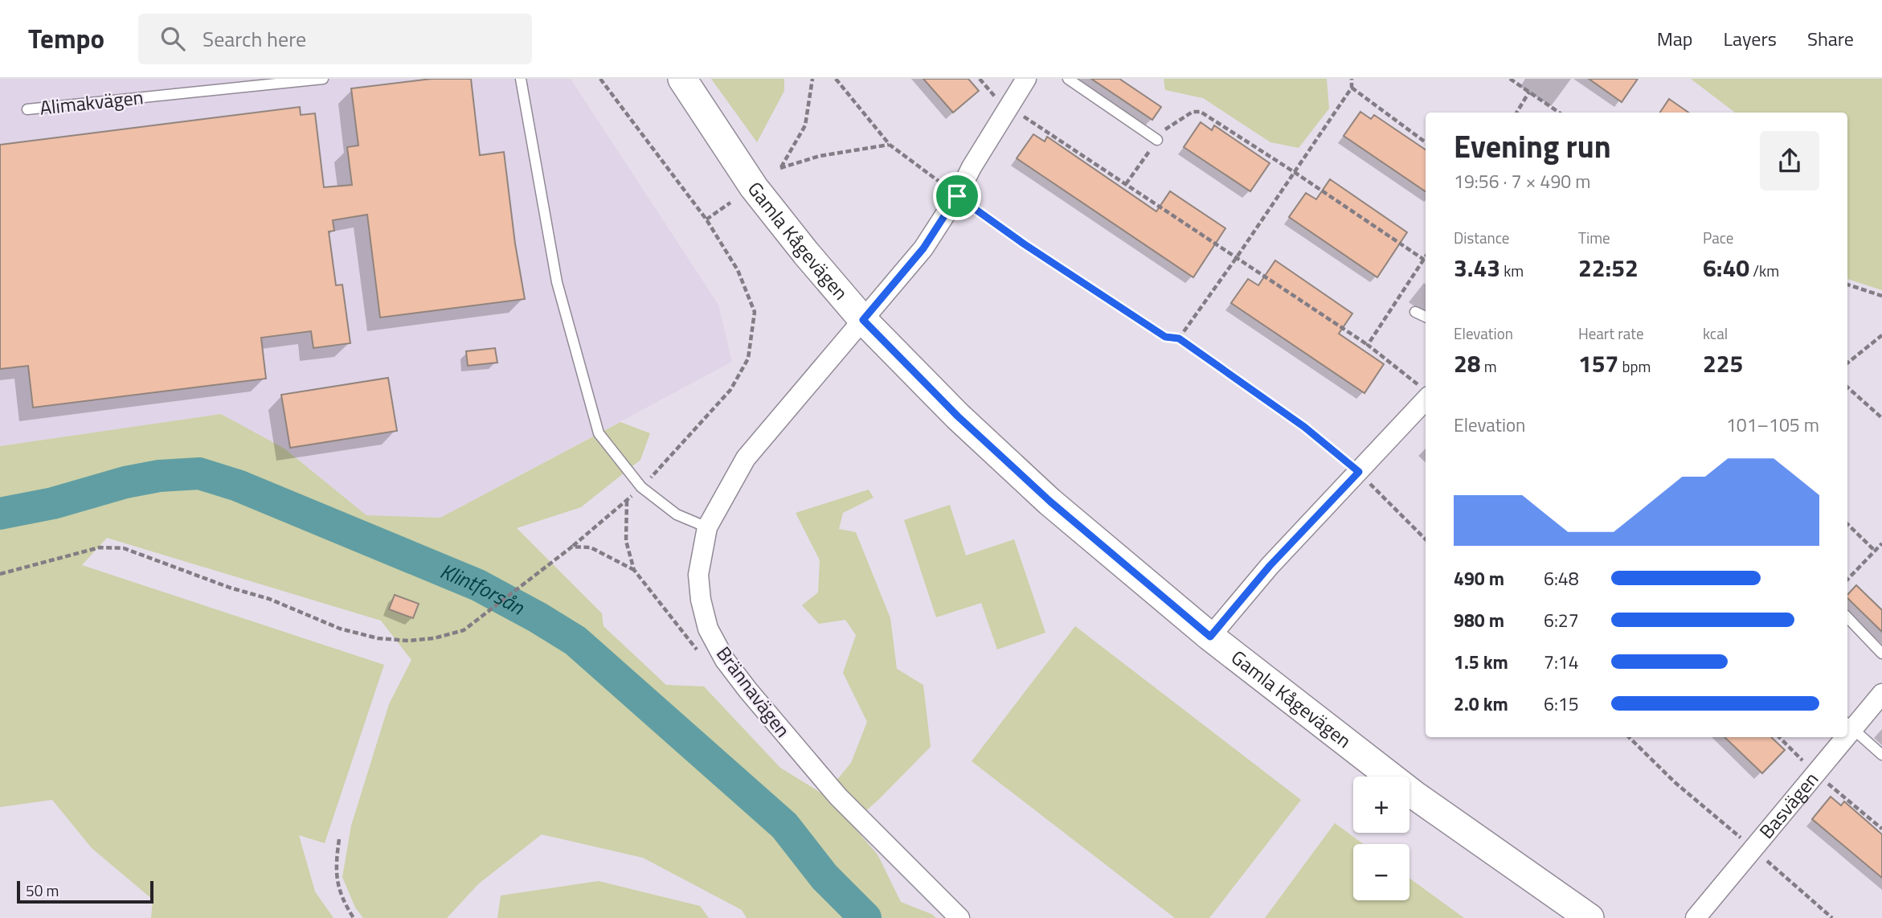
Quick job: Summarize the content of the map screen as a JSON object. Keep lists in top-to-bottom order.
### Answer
{
  "streets": {
    "street": ["Gamla Kågevägen", "Brännavägen", "Basvägen"],
    "lane": ["Alimakvägen"]
  },
  "crossings": [
    ["Gamla Kågevägen", "Brännavägen"]
  ],
  "water": ["Klintforsån"],
  "scale_bar": "50 m",
  "page": {
    "header": "Tempo",
    "search": "Search here",
    "nav": ["Map", "Layers", "Share"],
    "heading": ["Evening run", "19:56 · 7 × 490 m"],
    "stats": [
      ["Distance", "3.43 km"],
      ["Time", "22:52"],
      ["Pace", "6:40 /km"],
      ["Elevation", "28 m"],
      ["Heart rate", "157 bpm"],
      ["kcal", "225"]
    ],
    "chart": ["Elevation", "101–105 m"],
    "list": [
      {
        "name": "490 m",
        "note": "6:48"
      },
      {
        "name": "980 m",
        "note": "6:27"
      },
      {
        "name": "1.5 km",
        "note": "7:14"
      },
      {
        "name": "2.0 km",
        "note": "6:15"
      }
    ],
    "map_buttons": ["+", "−"],
    "scale": "50 m"
  }
}
